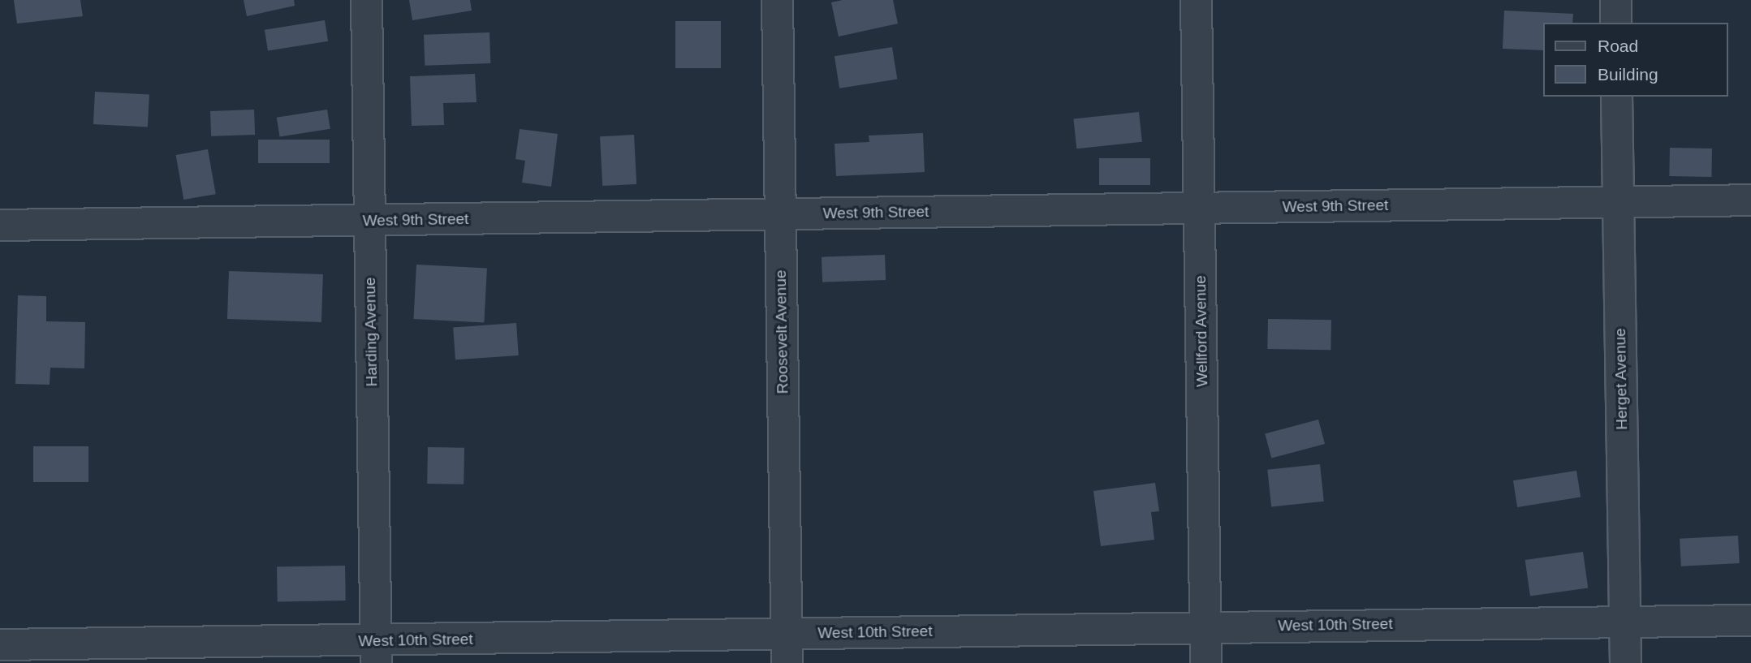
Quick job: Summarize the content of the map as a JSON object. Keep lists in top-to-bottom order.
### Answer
{
  "streets": {
    "street": [
      "West 9th Street",
      "Wellford Avenue",
      "Harding Avenue",
      "Roosevelt Avenue",
      "Herget Avenue",
      "West 10th Street"
    ]
  },
  "crossings": [
    ["West 9th Street", "Wellford Avenue"],
    ["West 9th Street", "Harding Avenue"],
    ["West 9th Street", "Roosevelt Avenue"],
    ["West 9th Street", "Herget Avenue"],
    ["Wellford Avenue", "West 10th Street"],
    ["Harding Avenue", "West 10th Street"],
    ["Roosevelt Avenue", "West 10th Street"],
    ["Herget Avenue", "West 10th Street"]
  ],
  "legend": ["Road", "Building"]
}
